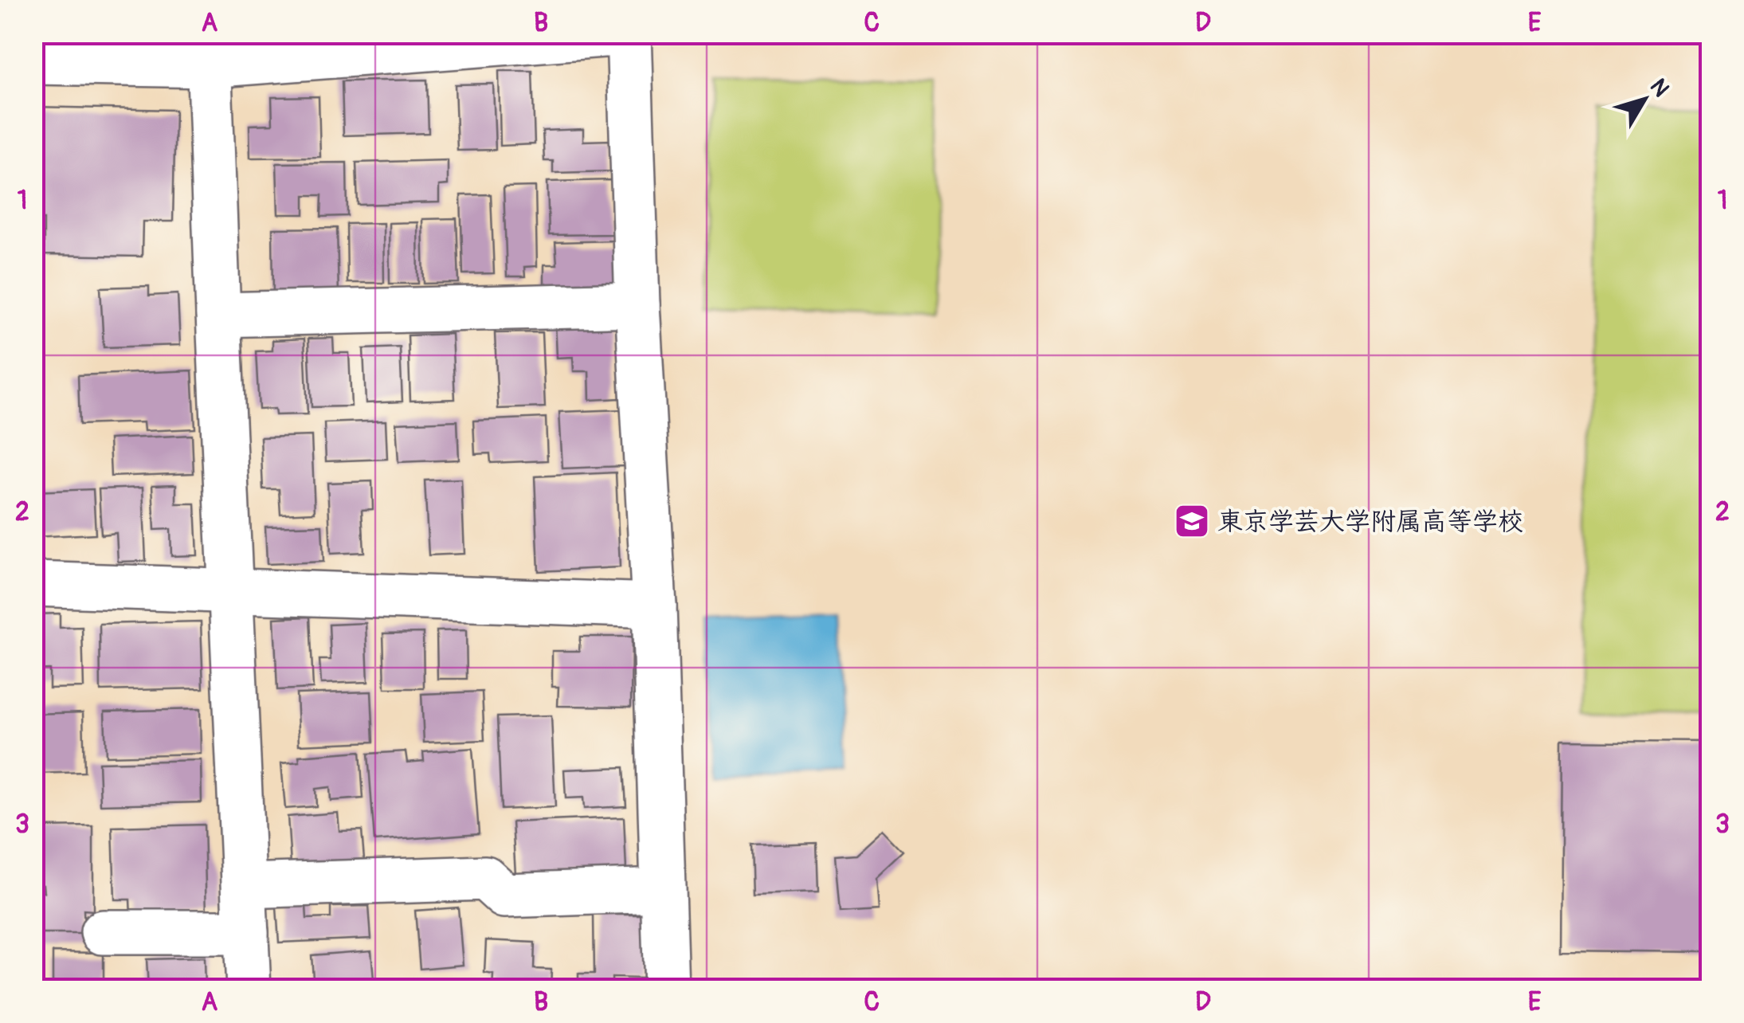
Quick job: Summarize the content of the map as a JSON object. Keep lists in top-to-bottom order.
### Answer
{
  "places": {
    "school or university": ["東京学芸大学附属高等学校"]
  },
  "north": "top right",
  "grid": {
    "columns": [
      "A",
      "B",
      "C",
      "D",
      "E"
    ],
    "rows": ["1", "2", "3"]
  }
}
